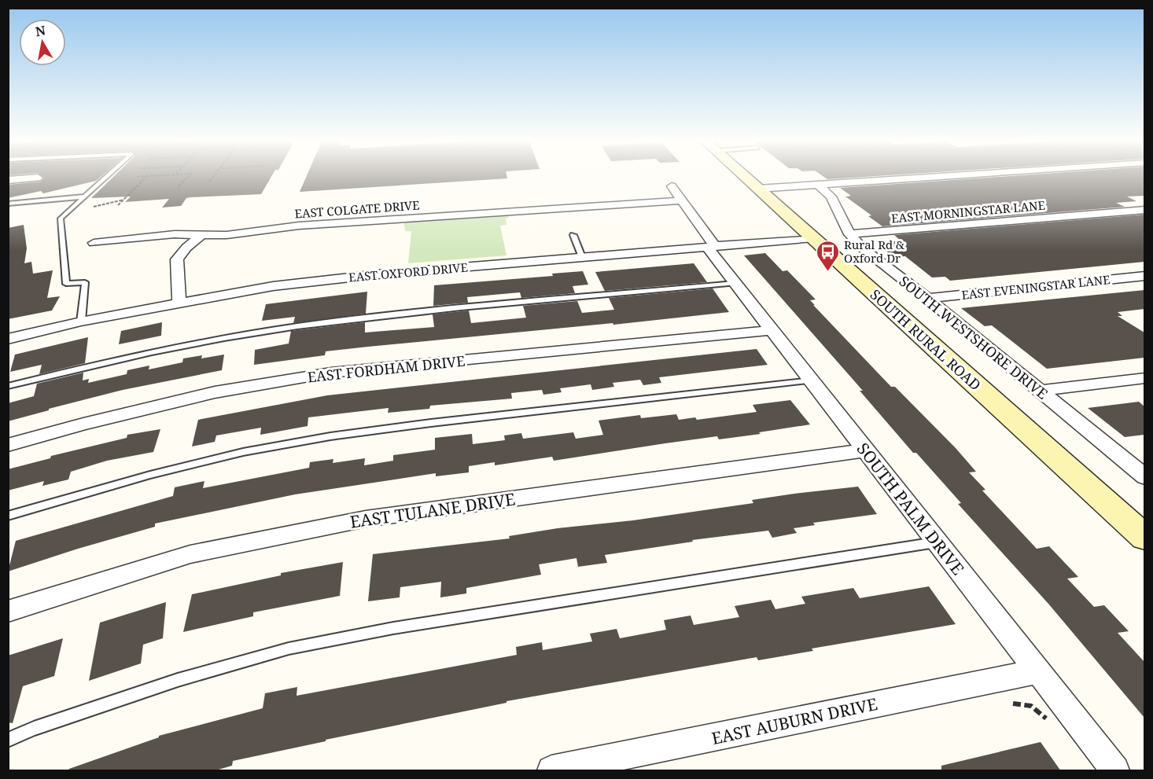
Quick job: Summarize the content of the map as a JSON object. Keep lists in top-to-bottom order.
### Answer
{
  "streets": {
    "main road": ["SOUTH RURAL ROAD"],
    "street": [
      "EAST COLGATE DRIVE",
      "EAST MORNINGSTAR LANE",
      "EAST OXFORD DRIVE",
      "EAST EVENINGSTAR LANE",
      "SOUTH WESTSHORE DRIVE",
      "EAST FORDHAM DRIVE",
      "SOUTH PALM DRIVE",
      "EAST TULANE DRIVE",
      "EAST AUBURN DRIVE"
    ]
  },
  "crossings": [
    ["EAST COLGATE DRIVE", "SOUTH PALM DRIVE"],
    ["EAST MORNINGSTAR LANE", "SOUTH WESTSHORE DRIVE"],
    ["EAST OXFORD DRIVE", "SOUTH RURAL ROAD"],
    ["EAST OXFORD DRIVE", "SOUTH PALM DRIVE"],
    ["EAST EVENINGSTAR LANE", "SOUTH WESTSHORE DRIVE"],
    ["EAST FORDHAM DRIVE", "SOUTH PALM DRIVE"],
    ["SOUTH PALM DRIVE", "EAST TULANE DRIVE"],
    ["SOUTH PALM DRIVE", "EAST AUBURN DRIVE"]
  ],
  "places": {
    "bus stop": ["Rural Rd & Oxford Dr"]
  },
  "north": "top"
}
